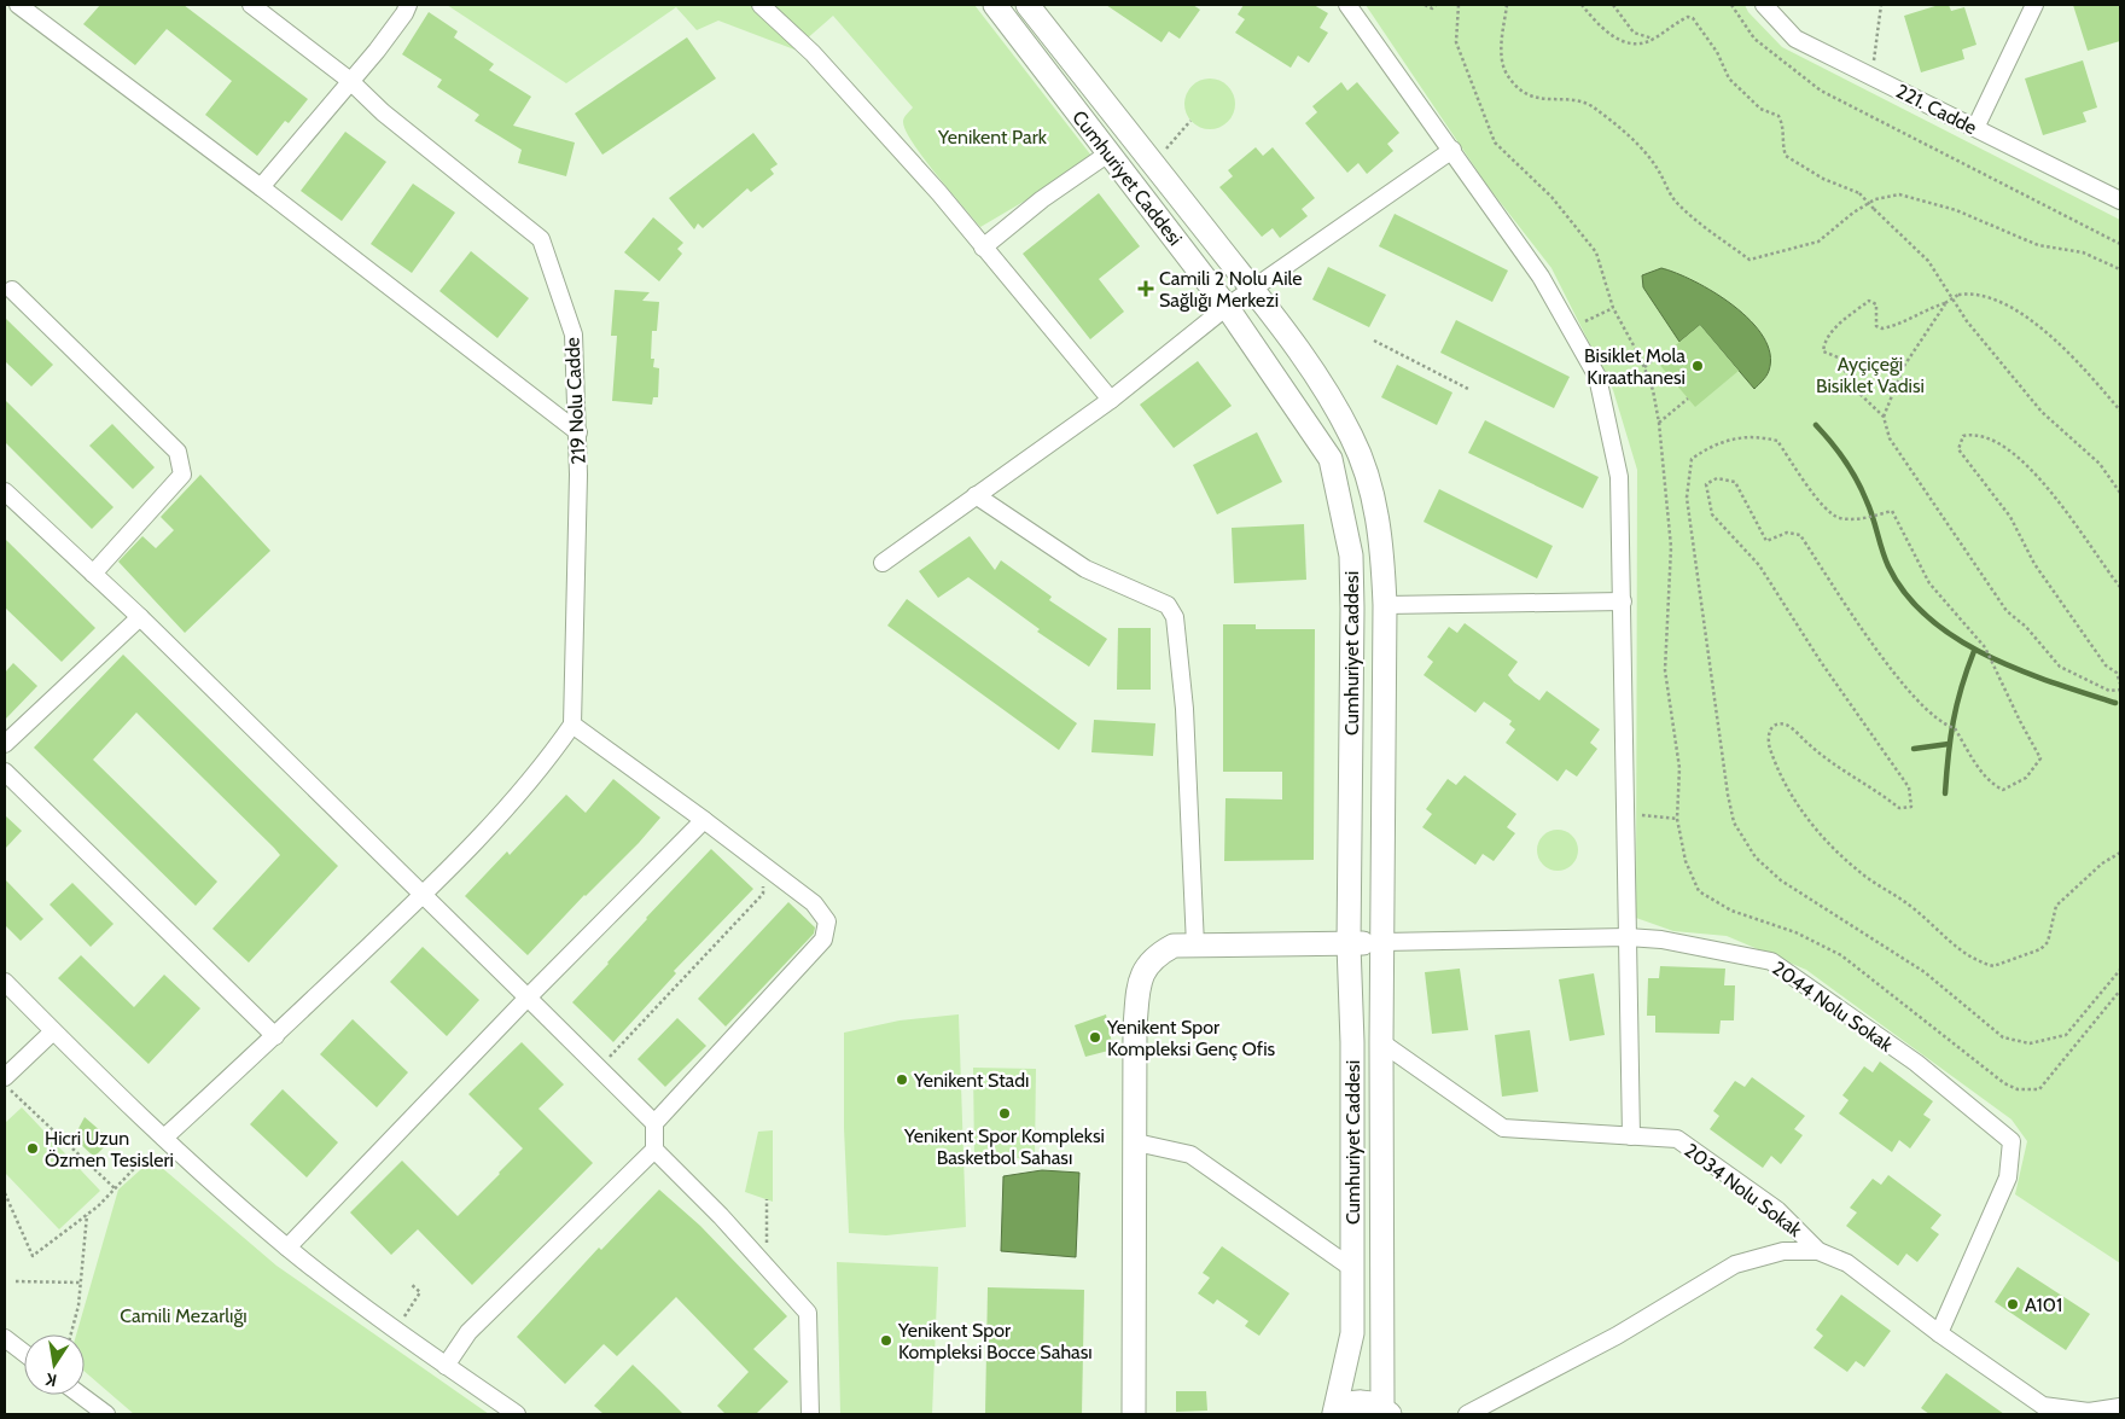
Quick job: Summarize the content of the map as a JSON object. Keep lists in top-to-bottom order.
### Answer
{
  "streets": {
    "street": [
      "221. Cadde",
      "Cumhuriyet Caddesi",
      "219 Nolu Cadde",
      "2044 Nolu Sokak",
      "2034 Nolu Sokak"
    ]
  },
  "crossings": [
    ["Cumhuriyet Caddesi", "2044 Nolu Sokak"],
    ["Cumhuriyet Caddesi", "2034 Nolu Sokak"],
    ["2044 Nolu Sokak", "2034 Nolu Sokak"]
  ],
  "parks": ["Yenikent Park", "Ayçiçeği Bisiklet Vadisi", "Camili Mezarlığı"],
  "places": {
    "health": ["Camili 2 Nolu Aile Sağlığı Merkezi"],
    "other": [
      "Bisiklet Mola Kıraathanesi",
      "Yenikent Spor Kompleksi Genç Ofis",
      "Yenikent Stadı",
      "Yenikent Spor Kompleksi Basketbol Sahası",
      "Hicri Uzun Özmen Tesisleri",
      "A101",
      "Yenikent Spor Kompleksi Bocce Sahası"
    ]
  },
  "north": "bottom"
}
